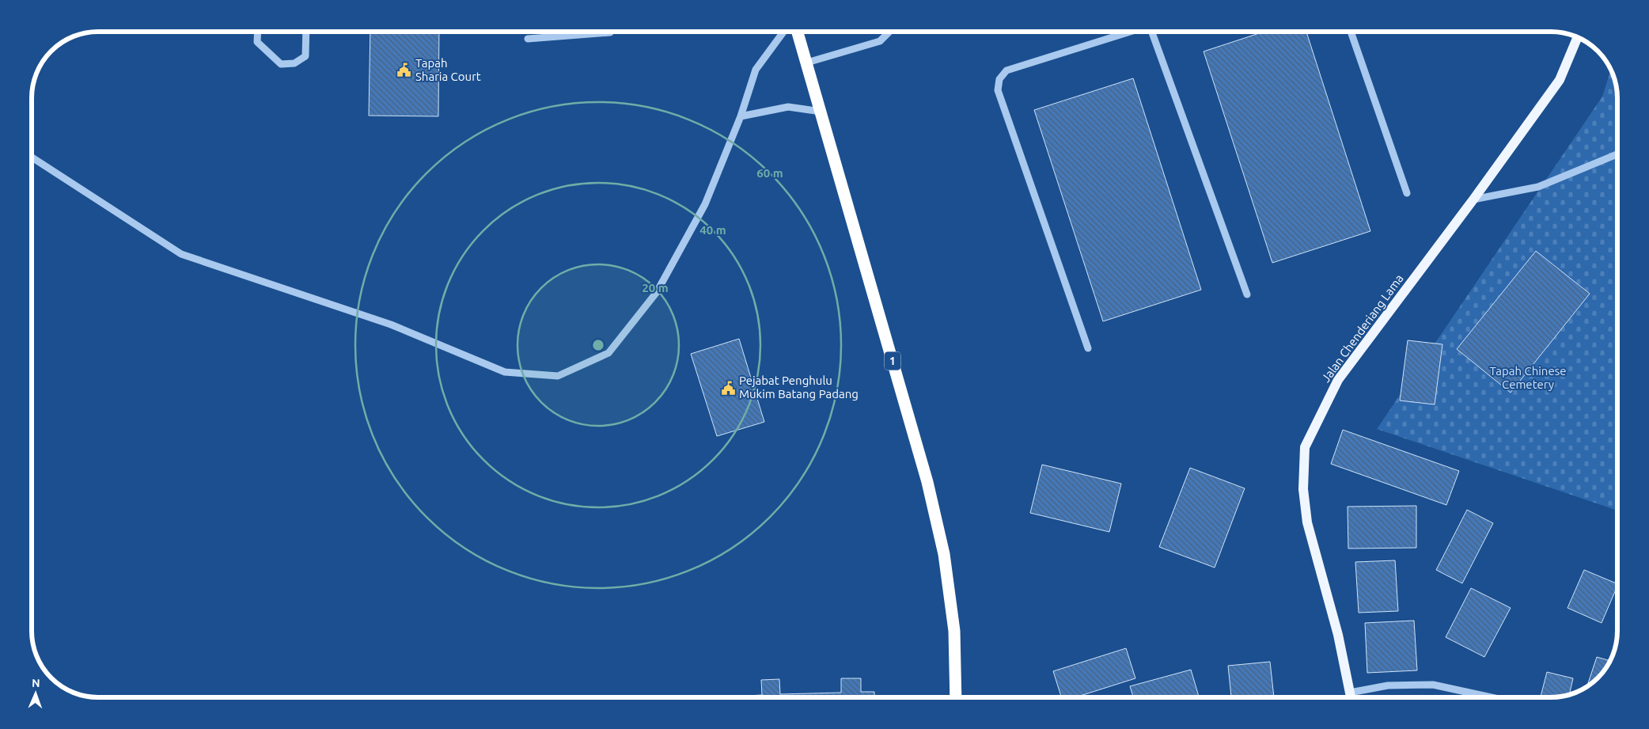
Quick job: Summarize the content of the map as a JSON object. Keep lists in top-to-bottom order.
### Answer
{
  "streets": {
    "highway": ["1"],
    "main road": ["Jalan Chenderiang Lama"]
  },
  "parks": ["Tapah Chinese Cemetery"],
  "places": {
    "public building": ["Tapah Sharia Court", "Pejabat Penghulu Mukim Batang Padang"]
  },
  "north": "top",
  "rings": ["60 m", "40 m", "20 m"]
}
